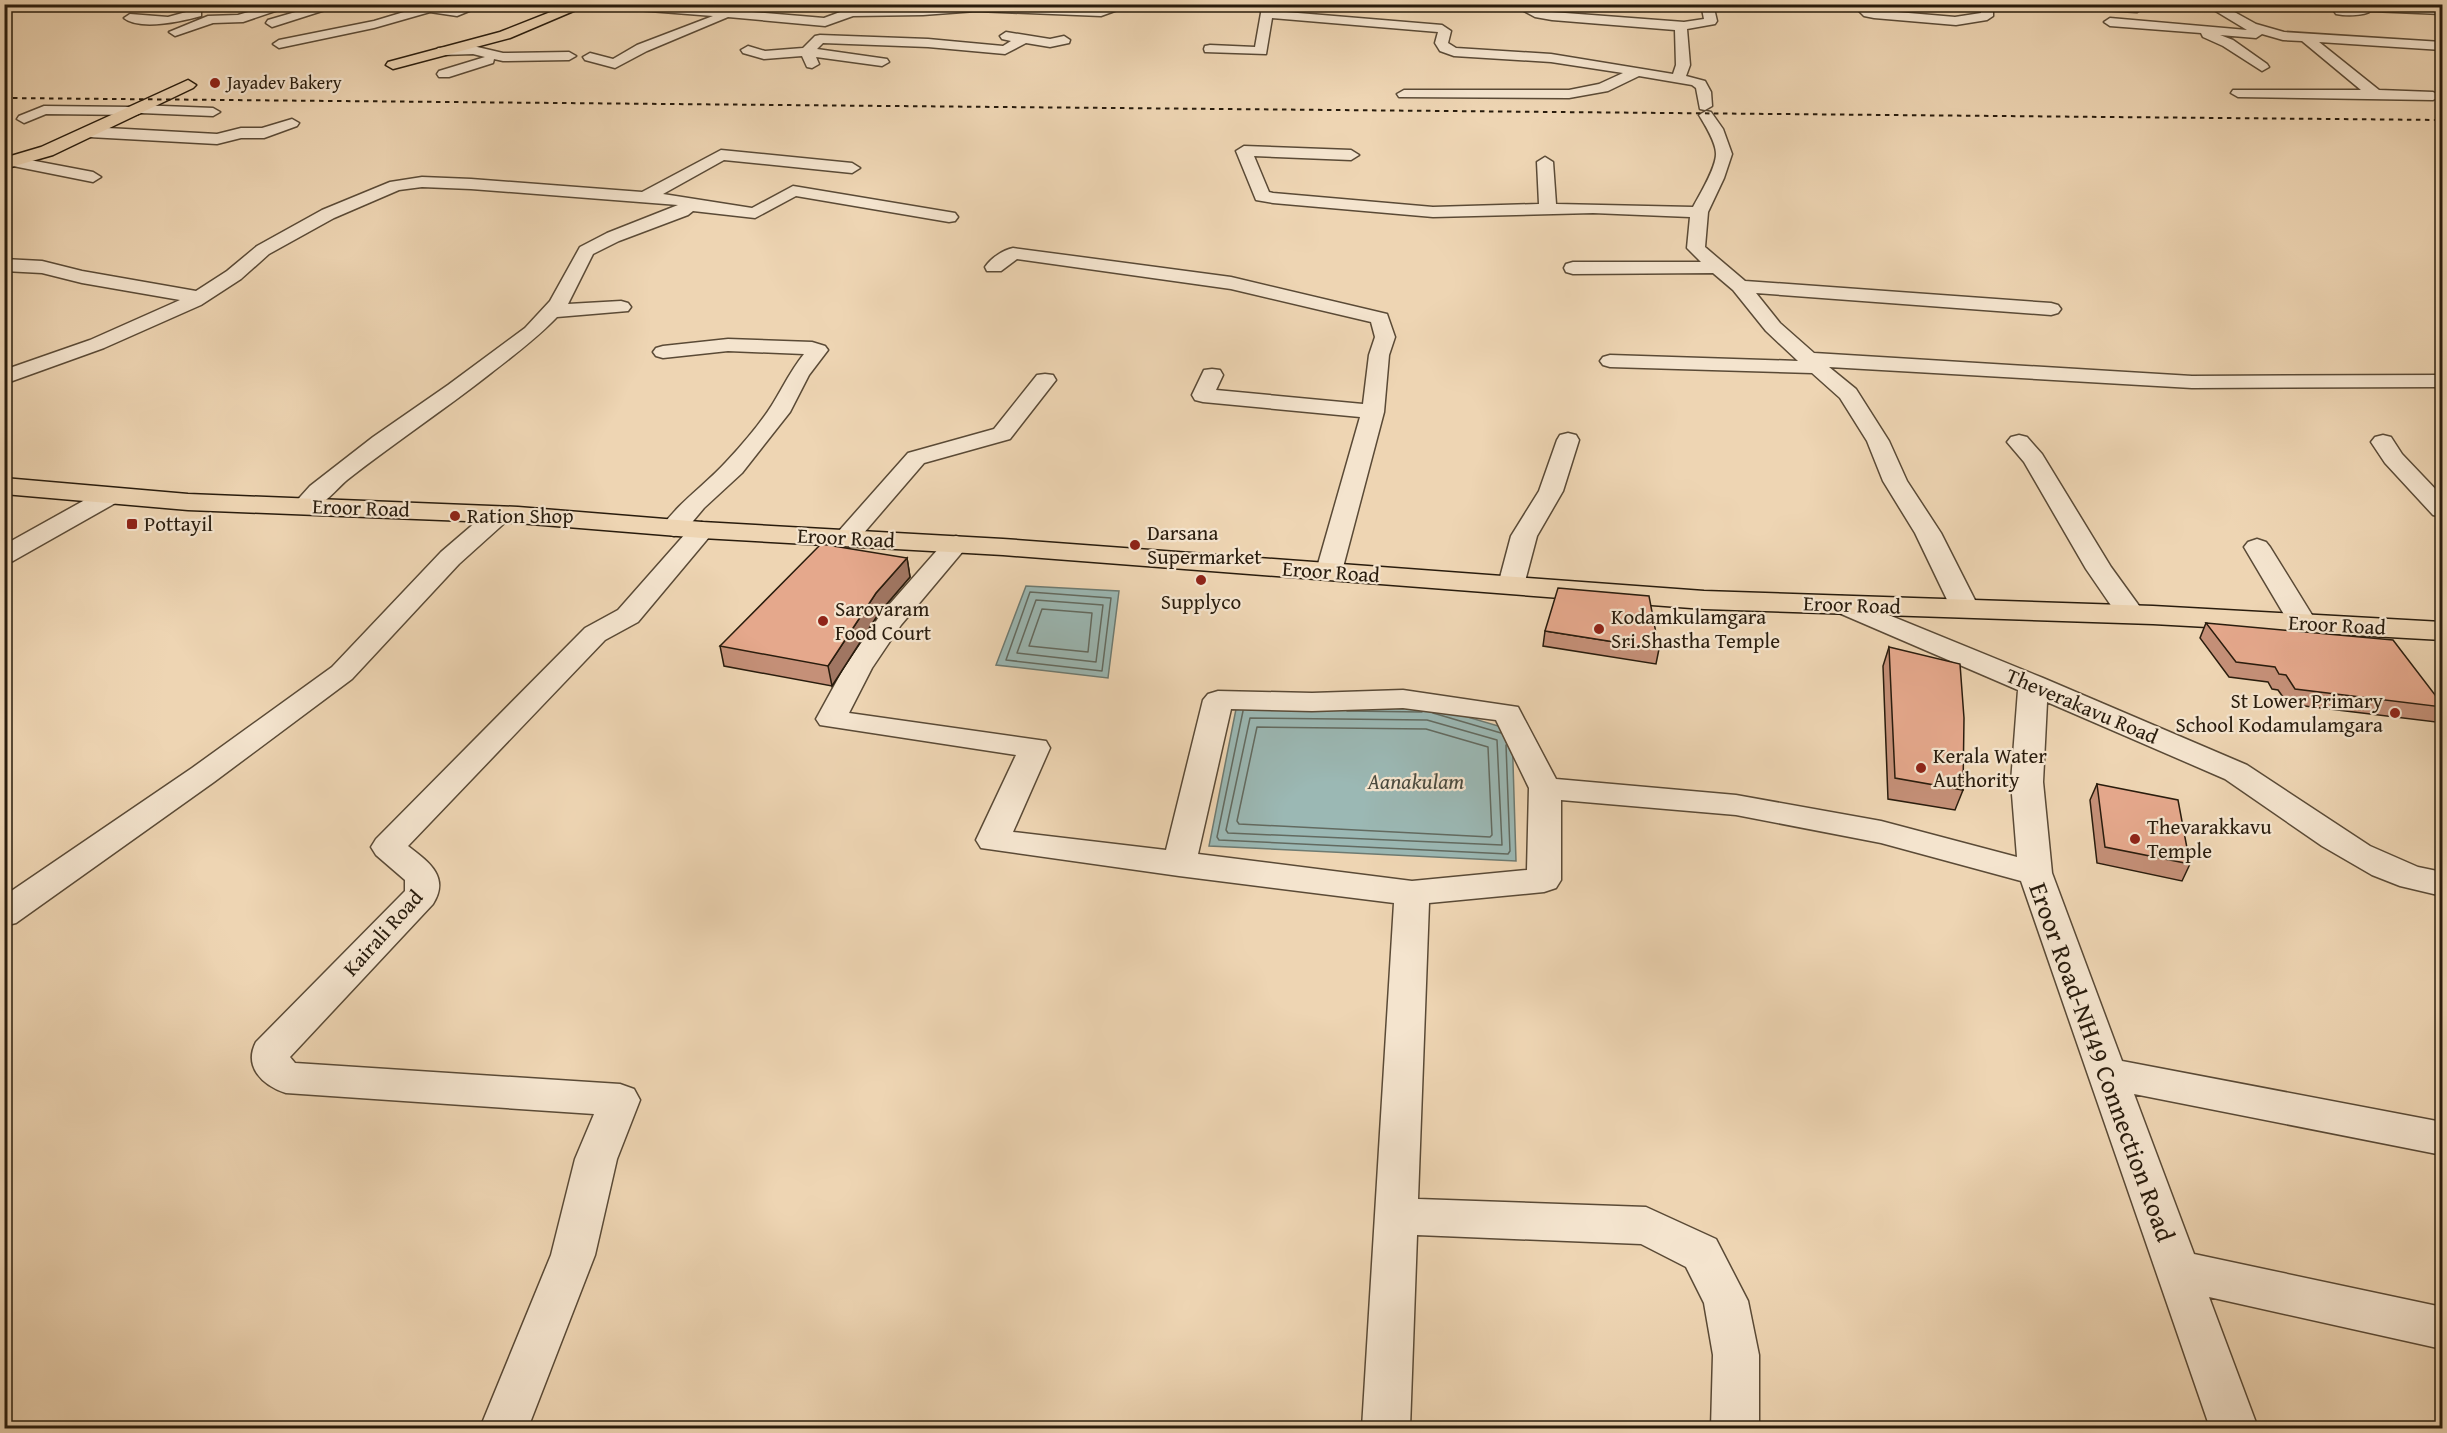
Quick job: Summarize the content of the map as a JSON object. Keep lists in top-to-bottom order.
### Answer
{
  "streets": {
    "main road": ["Eroor Road"],
    "street": ["Theverakavu Road", "Kairali Road", "Eroor Road-NH49 Connection Road"]
  },
  "crossings": [
    ["Eroor Road", "Theverakavu Road"],
    ["Eroor Road", "Kairali Road"],
    ["Theverakavu Road", "Eroor Road-NH49 Connection Road"]
  ],
  "water": ["Aanakulam"],
  "places": {
    "other": [
      "Jayadev Bakery",
      "Ration Shop",
      "Darsana Supermarket",
      "Supplyco",
      "Sarovaram Food Court",
      "Kodamkulamgara Sri.Shastha Temple",
      "St Lower Primary School Kodamulamgara",
      "Kerala Water Authority",
      "Thevarakkavu Temple"
    ],
    "transit": ["Pottayil"]
  }
}
